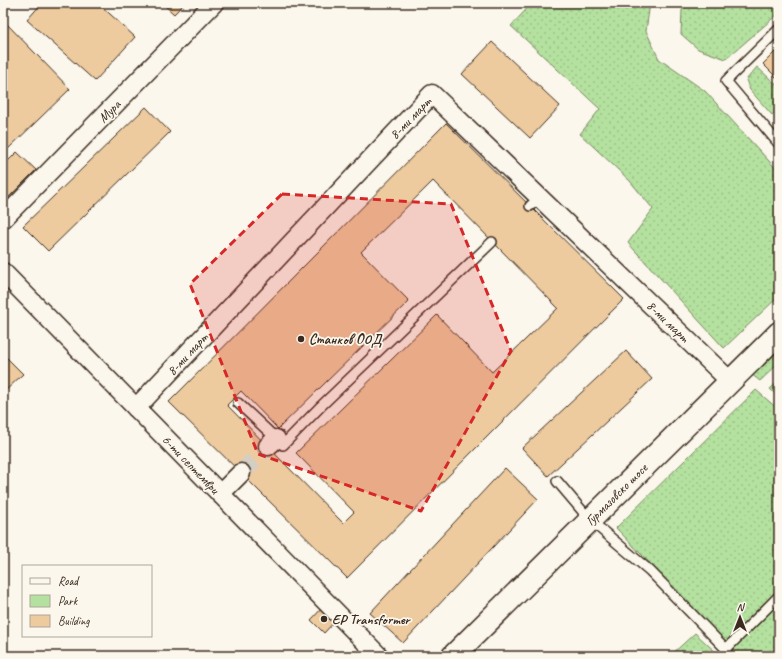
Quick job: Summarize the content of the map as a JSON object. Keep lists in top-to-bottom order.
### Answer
{
  "streets": {
    "street": [
      "Мура",
      "8-ми март",
      "6-ти септември",
      "Гурмазовско шосе"
    ]
  },
  "crossings": [
    ["8-ми март", "6-ти септември"],
    ["8-ми март", "Гурмазовско шосе"]
  ],
  "places": ["Станков ООД", "EP Transformer"],
  "legend": ["Road", "Park", "Building"],
  "north": "top"
}
